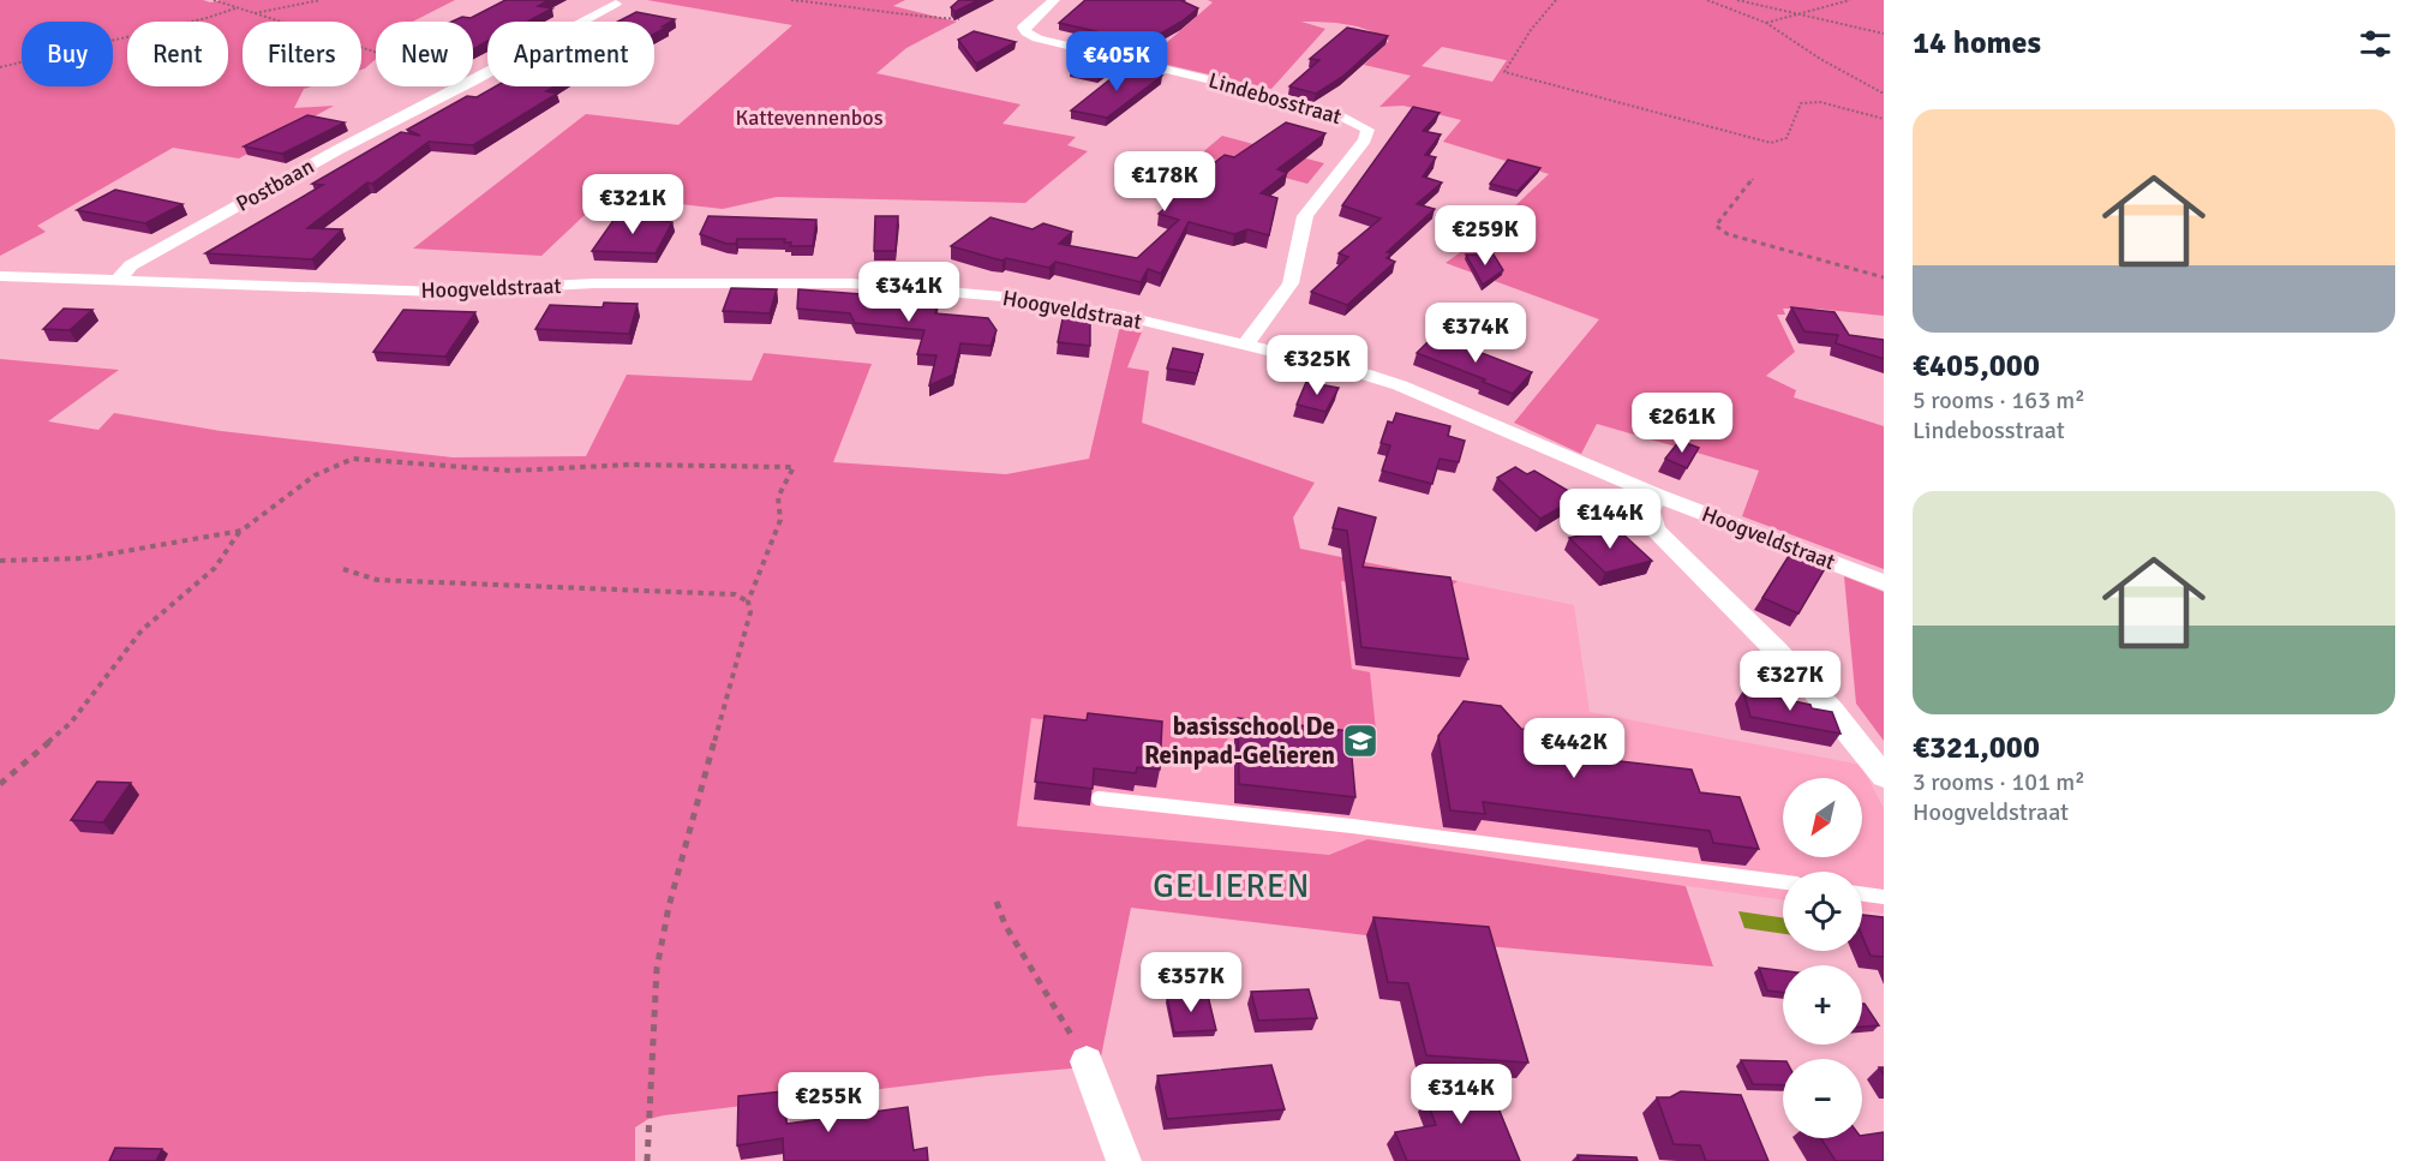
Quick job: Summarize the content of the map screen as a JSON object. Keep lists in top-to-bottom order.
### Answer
{
  "streets": {
    "street": ["Lindebosstraat", "Postbaan", "Hoogveldstraat"]
  },
  "crossings": [
    ["Lindebosstraat", "Hoogveldstraat"],
    ["Postbaan", "Hoogveldstraat"]
  ],
  "districts": ["GELIEREN"],
  "parks": ["Kattevennenbos"],
  "places": {
    "school or university": ["basisschool De Reinpad-Gelieren"]
  },
  "north": "bottom left",
  "page": {
    "heading": "14 homes",
    "chip": [
      "Buy",
      "Rent",
      "Filters",
      "New",
      "Apartment"
    ],
    "price": [
      "€405K",
      "€178K",
      "€321K",
      "€259K",
      "€341K",
      "€374K",
      "€325K",
      "€261K",
      "€144K",
      "€327K",
      "€442K",
      "€357K",
      "€314K",
      "€255K"
    ],
    "list": [
      {
        "name": "€405,000",
        "note": "5 rooms · 163 m² · Lindebosstraat"
      },
      {
        "name": "€321,000",
        "note": "3 rooms · 101 m² · Hoogveldstraat"
      }
    ],
    "map_buttons": ["+", "−"]
  }
}
